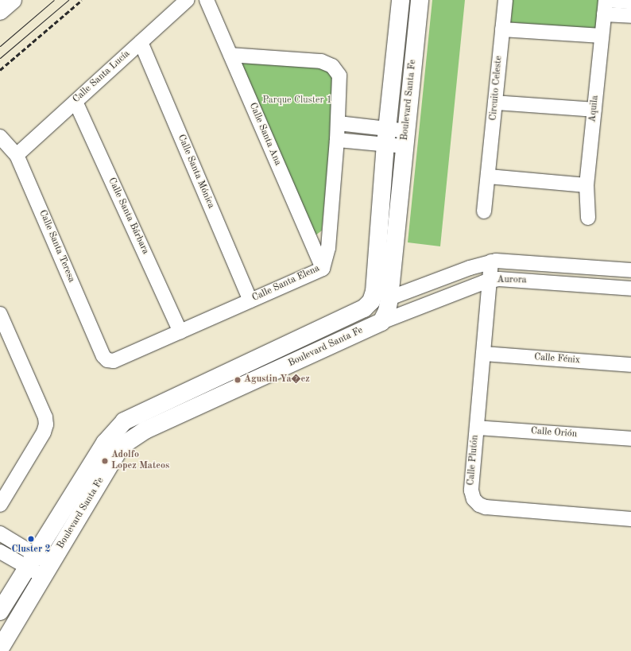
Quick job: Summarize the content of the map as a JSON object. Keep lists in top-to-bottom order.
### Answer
{
  "streets": {
    "main road": ["Boulevard Santa Fe"],
    "street": [
      "Calle Santa Lucía",
      "Circuito Celeste",
      "Aquila",
      "Calle Santa Ana",
      "Calle Santa Mónica",
      "Calle Santa Bárbara",
      "Calle Santa Teresa",
      "Aurora",
      "Calle Santa Elena",
      "Calle Fénix",
      "Calle Orión",
      "Calle Plutón"
    ]
  },
  "crossings": [
    ["Calle Santa Lucía", "Calle Santa Mónica"],
    ["Calle Santa Lucía", "Calle Santa Bárbara"],
    ["Calle Santa Lucía", "Calle Santa Teresa"],
    ["Boulevard Santa Fe", "Aurora"],
    ["Calle Santa Ana", "Calle Santa Elena"],
    ["Calle Santa Mónica", "Calle Santa Elena"],
    ["Calle Santa Bárbara", "Calle Santa Elena"],
    ["Calle Santa Teresa", "Calle Santa Elena"],
    ["Aurora", "Calle Plutón"],
    ["Calle Fénix", "Calle Plutón"],
    ["Calle Orión", "Calle Plutón"]
  ],
  "parks": ["Parque Cluster 1"],
  "places": ["Agustin Ya�ez", "Adolfo Lopez Mateos", "Cluster 2"]
}
